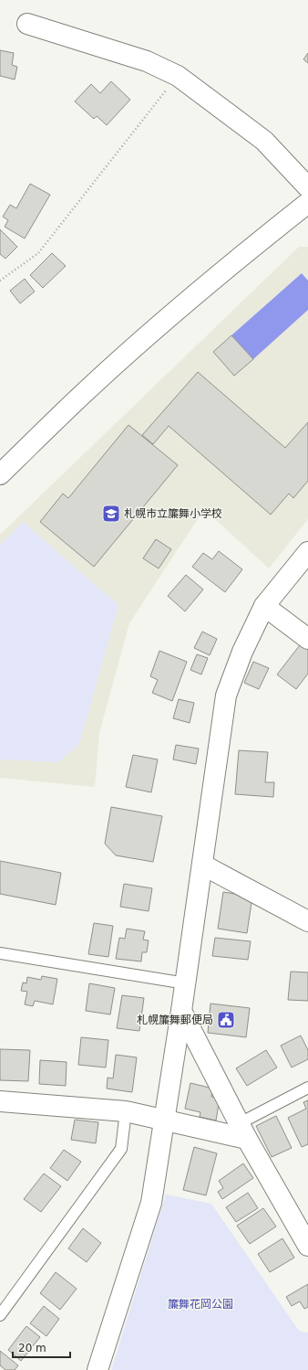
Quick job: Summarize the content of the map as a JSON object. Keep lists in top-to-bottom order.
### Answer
{
  "parks": ["簾舞花岡公園"],
  "places": {
    "school or university": ["札幌市立簾舞小学校"],
    "public building": ["札幌簾舞郵便局"]
  },
  "scale_bar": "20 m"
}
